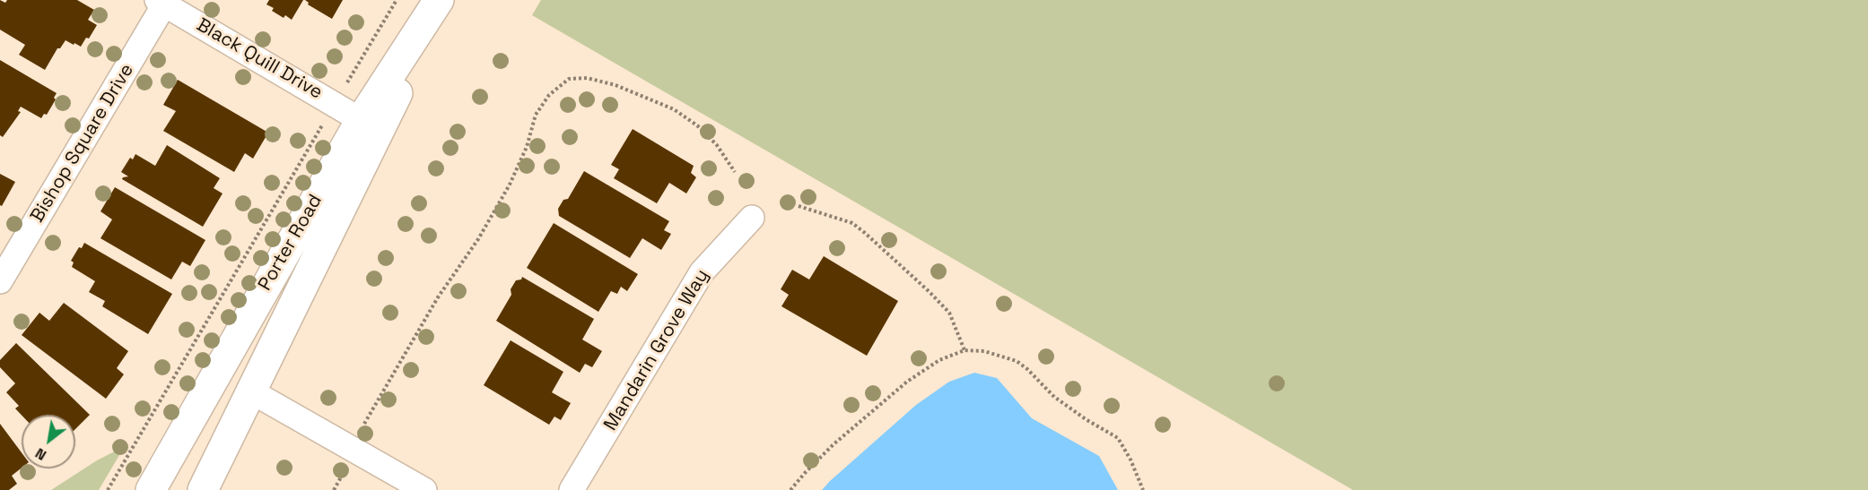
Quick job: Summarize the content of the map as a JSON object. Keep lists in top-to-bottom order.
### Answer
{
  "streets": {
    "main road": ["Porter Road"],
    "street": ["Black Quill Drive", "Bishop Square Drive", "Mandarin Grove Way"]
  },
  "crossings": [
    ["Black Quill Drive", "Bishop Square Drive"],
    ["Black Quill Drive", "Porter Road"]
  ],
  "north": "bottom left"
}
